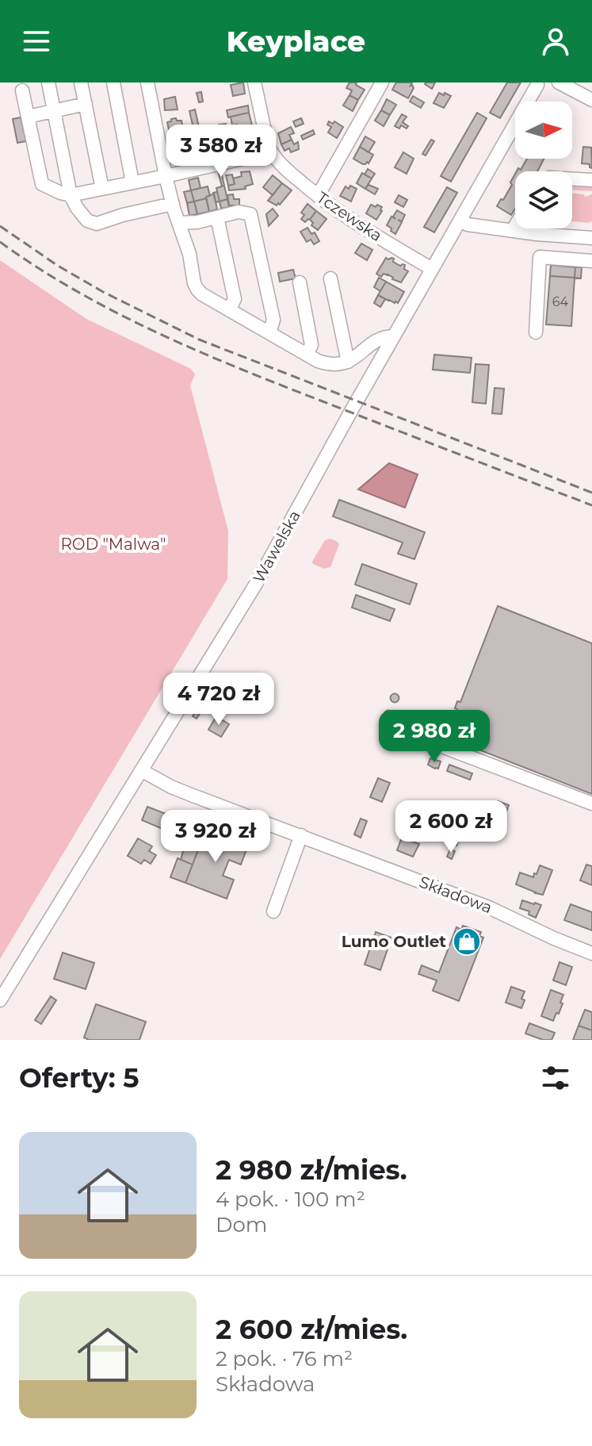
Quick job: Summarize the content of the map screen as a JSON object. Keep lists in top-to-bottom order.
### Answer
{
  "streets": {
    "street": ["Tczewska", "Wawelska", "Składowa"]
  },
  "crossings": [
    ["Tczewska", "Wawelska"],
    ["Wawelska", "Składowa"]
  ],
  "parks": ["ROD \"Malwa\""],
  "places": {
    "shop": ["Lumo Outlet"]
  },
  "house_numbers": ["64"],
  "north": "right",
  "page": {
    "header": "Keyplace",
    "price": [
      "3 580 zł",
      "4 720 zł",
      "2 980 zł",
      "2 600 zł",
      "3 920 zł"
    ],
    "heading": "Oferty: 5",
    "list": [
      {
        "name": "2 980 zł/mies.",
        "note": "4 pok. · 100 m² · Dom"
      },
      {
        "name": "2 600 zł/mies.",
        "note": "2 pok. · 76 m² · Składowa"
      }
    ]
  }
}
